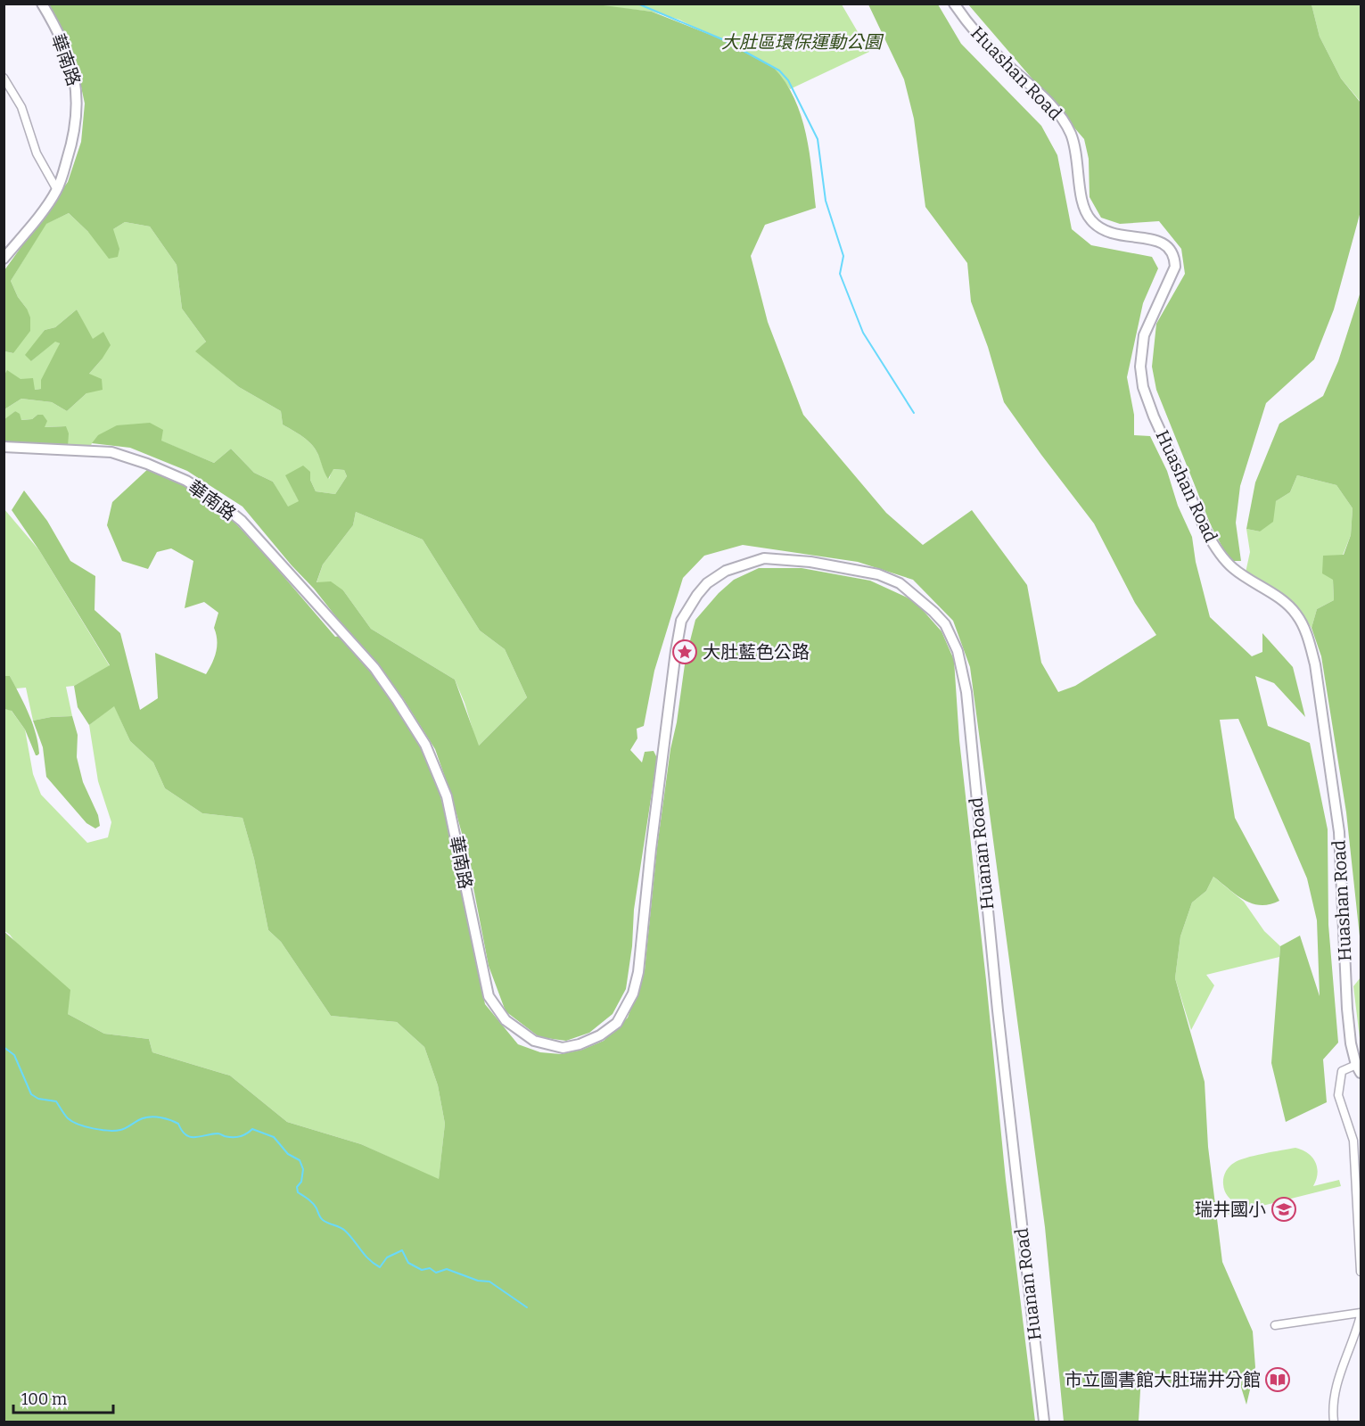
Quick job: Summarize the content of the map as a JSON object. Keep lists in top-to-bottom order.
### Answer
{
  "streets": {
    "street": ["華南路", "Huashan Road", "Huanan Road"]
  },
  "crossings": [
    ["華南路", "Huanan Road"]
  ],
  "parks": ["大肚區環保運動公園"],
  "places": {
    "place": ["大肚藍色公路"],
    "school or university": ["瑞井國小"],
    "library": ["市立圖書館大肚瑞井分館"]
  },
  "scale_bar": "100 m"
}
